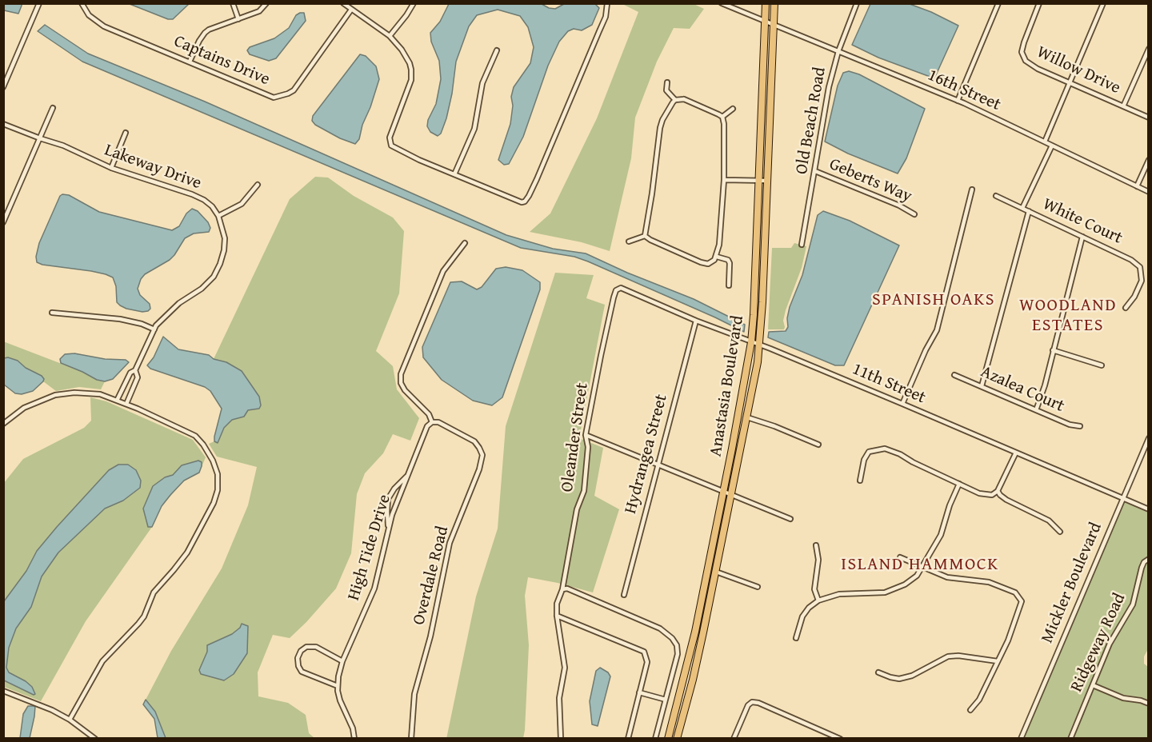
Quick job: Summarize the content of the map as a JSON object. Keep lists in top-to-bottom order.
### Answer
{
  "streets": {
    "main road": ["Anastasia Boulevard"],
    "street": [
      "Captains Drive",
      "Willow Drive",
      "16th Street",
      "Old Beach Road",
      "Lakeway Drive",
      "Geberts Way",
      "White Court",
      "11th Street",
      "Azalea Court",
      "Oleander Street",
      "Hydrangea Street",
      "High Tide Drive",
      "Overdale Road",
      "Mickler Boulevard",
      "Ridgeway Road"
    ]
  },
  "crossings": [
    ["16th Street", "Old Beach Road"],
    ["16th Street", "Anastasia Boulevard"],
    ["Old Beach Road", "Geberts Way"],
    ["11th Street", "Anastasia Boulevard"],
    ["11th Street", "Oleander Street"],
    ["11th Street", "Hydrangea Street"],
    ["11th Street", "Mickler Boulevard"],
    ["High Tide Drive", "Overdale Road"]
  ],
  "districts": ["SPANISH OAKS", "WOODLAND ESTATES", "ISLAND HAMMOCK"]
}
